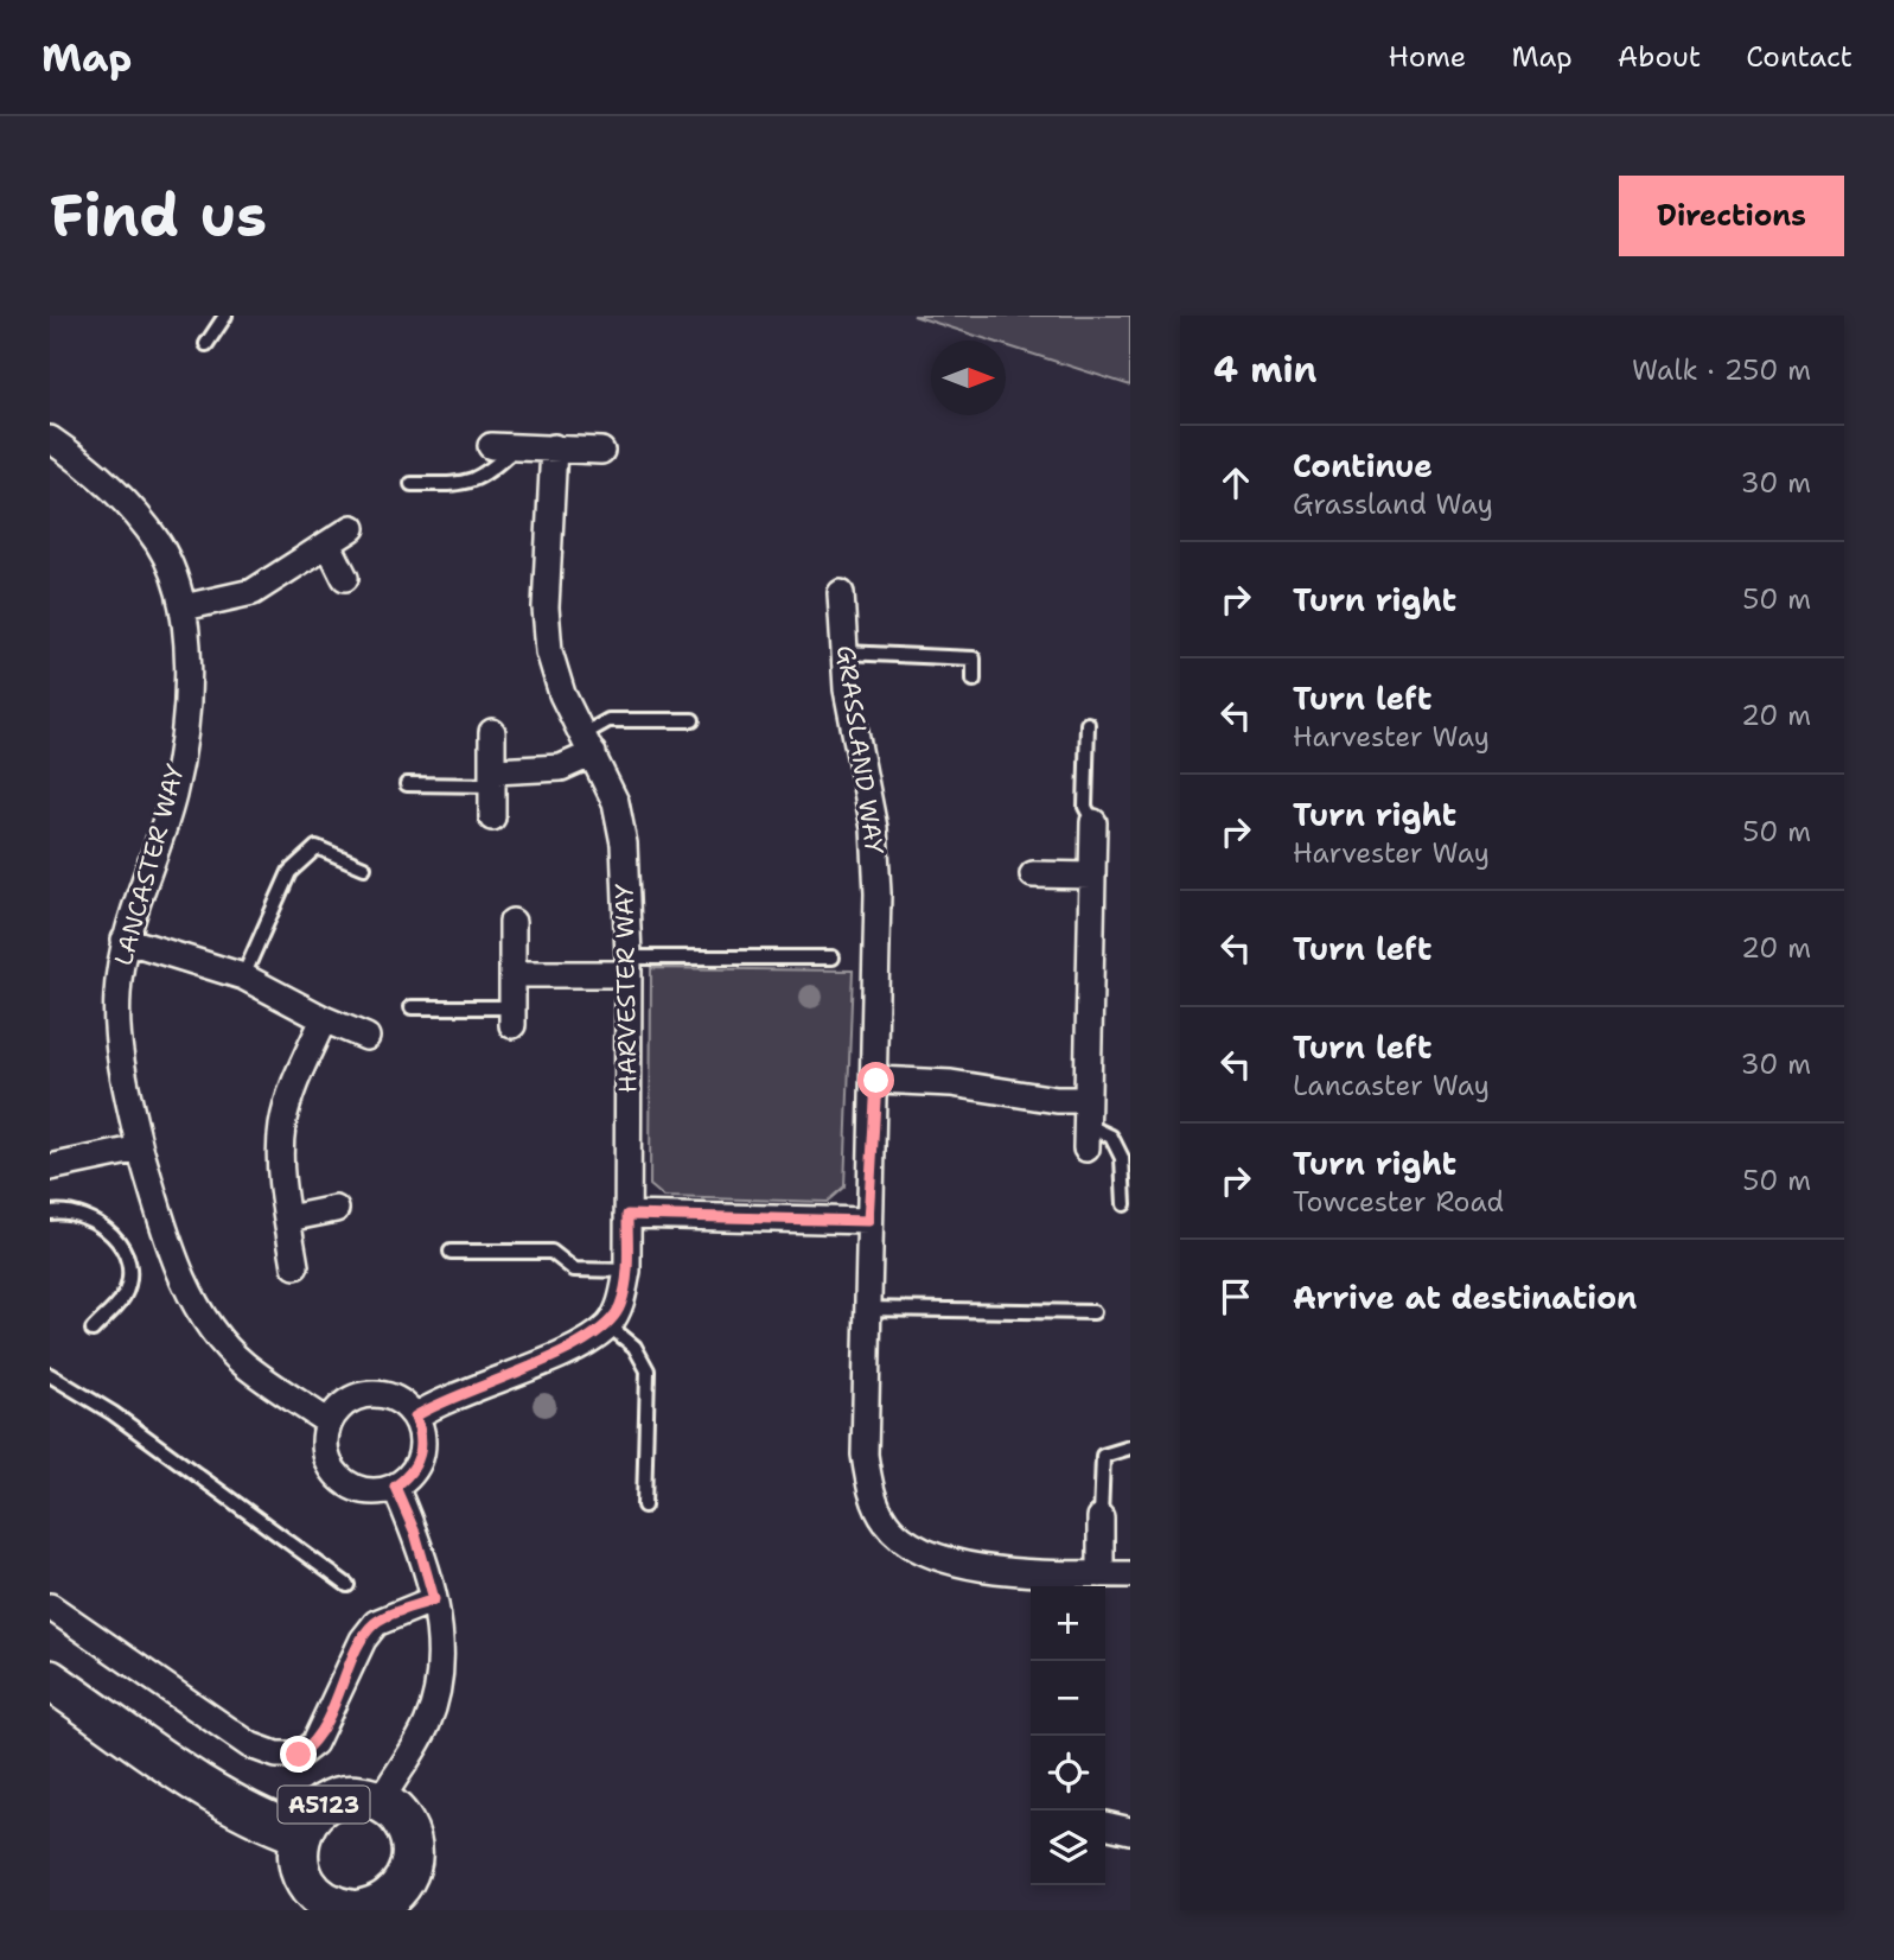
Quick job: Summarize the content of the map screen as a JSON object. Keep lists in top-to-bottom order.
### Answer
{
  "streets": {
    "main road": ["A5123"],
    "street": ["GRASSLAND WAY", "LANCASTER WAY", "HARVESTER WAY"]
  },
  "north": "right",
  "page": {
    "header": "Map",
    "nav": [
      "Home",
      "Map",
      "About",
      "Contact"
    ],
    "buttons": "Directions",
    "title": "Find us",
    "heading": ["4 min", "Walk · 250 m"],
    "list": [
      ["Continue", "Grassland Way", "30 m"],
      ["Turn right", "50 m"],
      ["Turn left", "Harvester Way", "20 m"],
      ["Turn right", "Harvester Way", "50 m"],
      ["Turn left", "20 m"],
      ["Turn left", "Lancaster Way", "30 m"],
      ["Turn right", "Towcester Road", "50 m"],
      "Arrive at destination"
    ],
    "map_buttons": ["+", "−"]
  }
}
